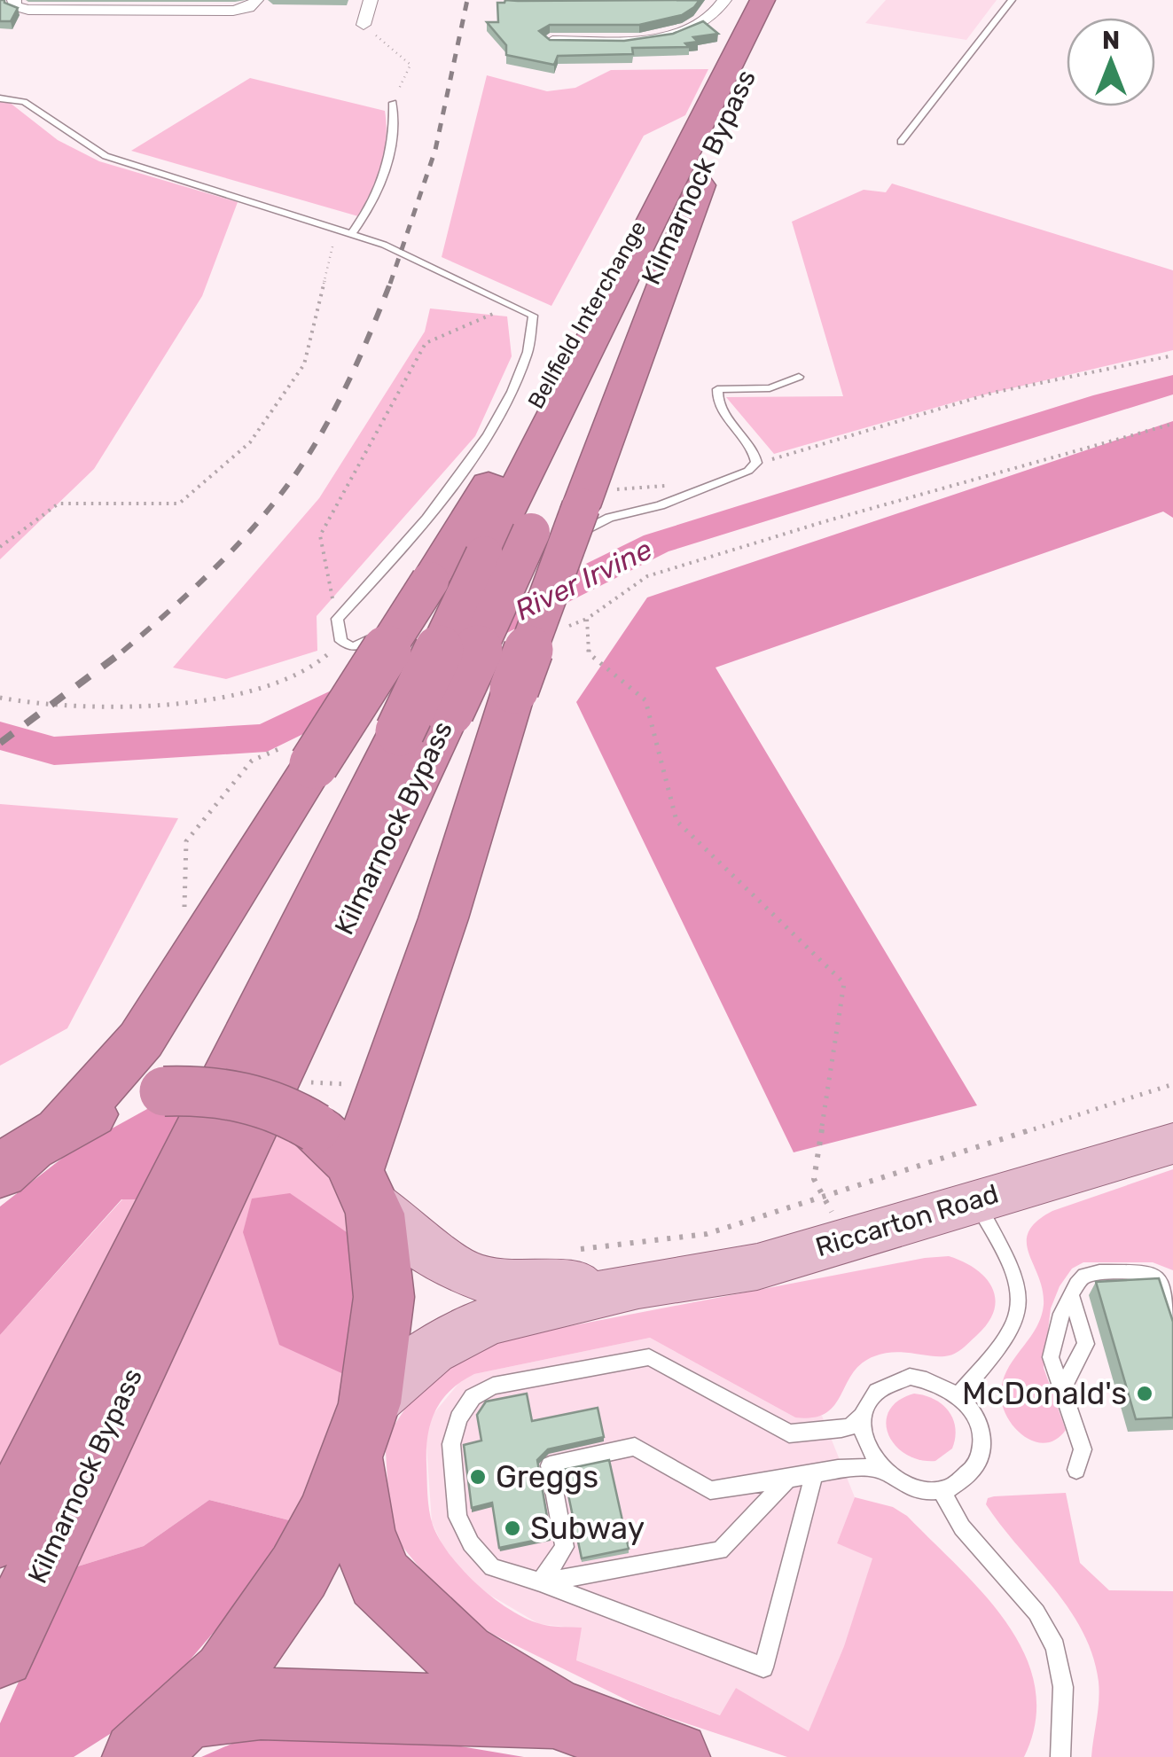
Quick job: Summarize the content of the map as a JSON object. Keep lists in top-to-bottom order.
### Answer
{
  "streets": {
    "highway": ["Kilmarnock Bypass", "Bellfield Interchange"],
    "main road": ["Riccarton Road"]
  },
  "crossings": [
    ["Kilmarnock Bypass", "Bellfield Interchange"]
  ],
  "water": ["River Irvine"],
  "places": ["McDonald's", "Greggs", "Subway"],
  "north": "top"
}
